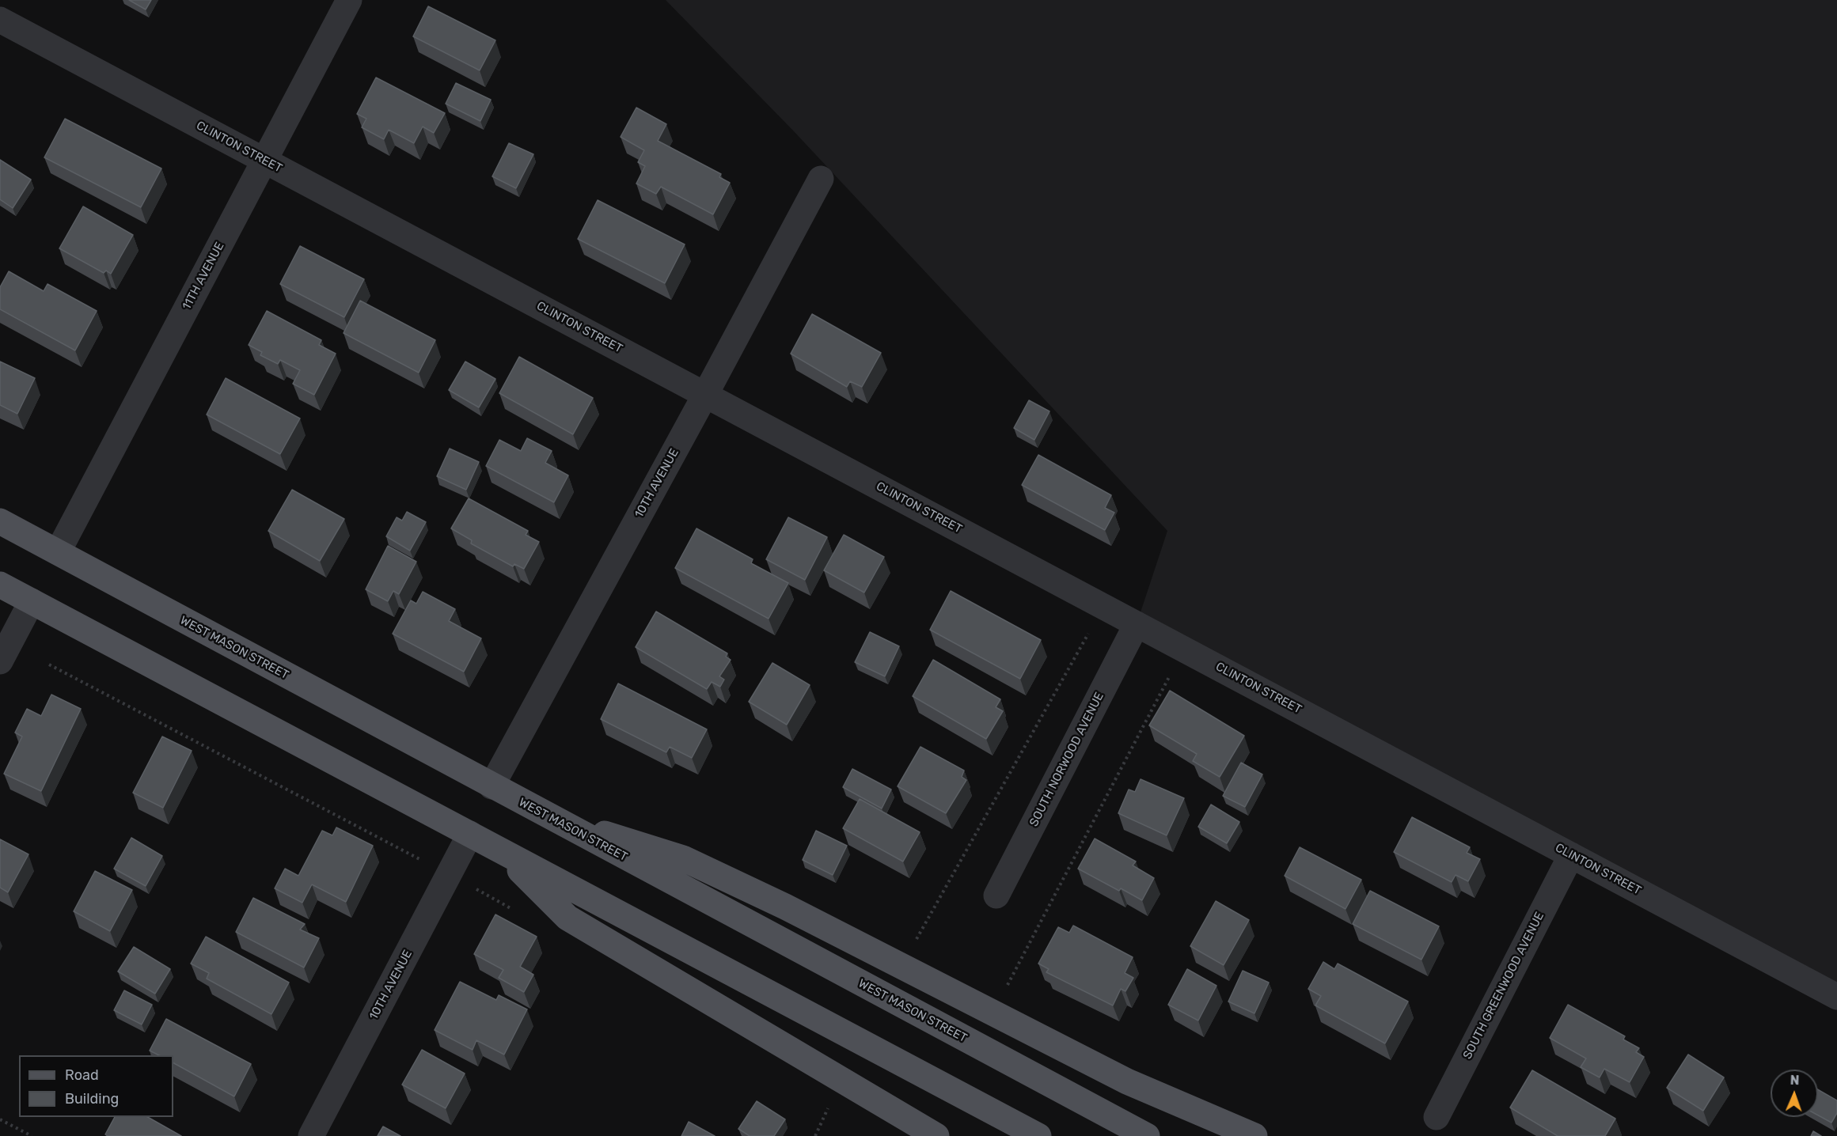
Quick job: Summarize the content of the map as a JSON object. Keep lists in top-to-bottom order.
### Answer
{
  "streets": {
    "main road": ["WEST MASON STREET"],
    "street": [
      "CLINTON STREET",
      "11TH AVENUE",
      "10TH AVENUE",
      "SOUTH NORWOOD AVENUE",
      "SOUTH GREENWOOD AVENUE"
    ]
  },
  "crossings": [
    ["CLINTON STREET", "11TH AVENUE"],
    ["CLINTON STREET", "10TH AVENUE"],
    ["CLINTON STREET", "SOUTH NORWOOD AVENUE"],
    ["CLINTON STREET", "SOUTH GREENWOOD AVENUE"],
    ["11TH AVENUE", "WEST MASON STREET"],
    ["10TH AVENUE", "WEST MASON STREET"]
  ],
  "legend": ["Road", "Building"],
  "north": "top"
}
